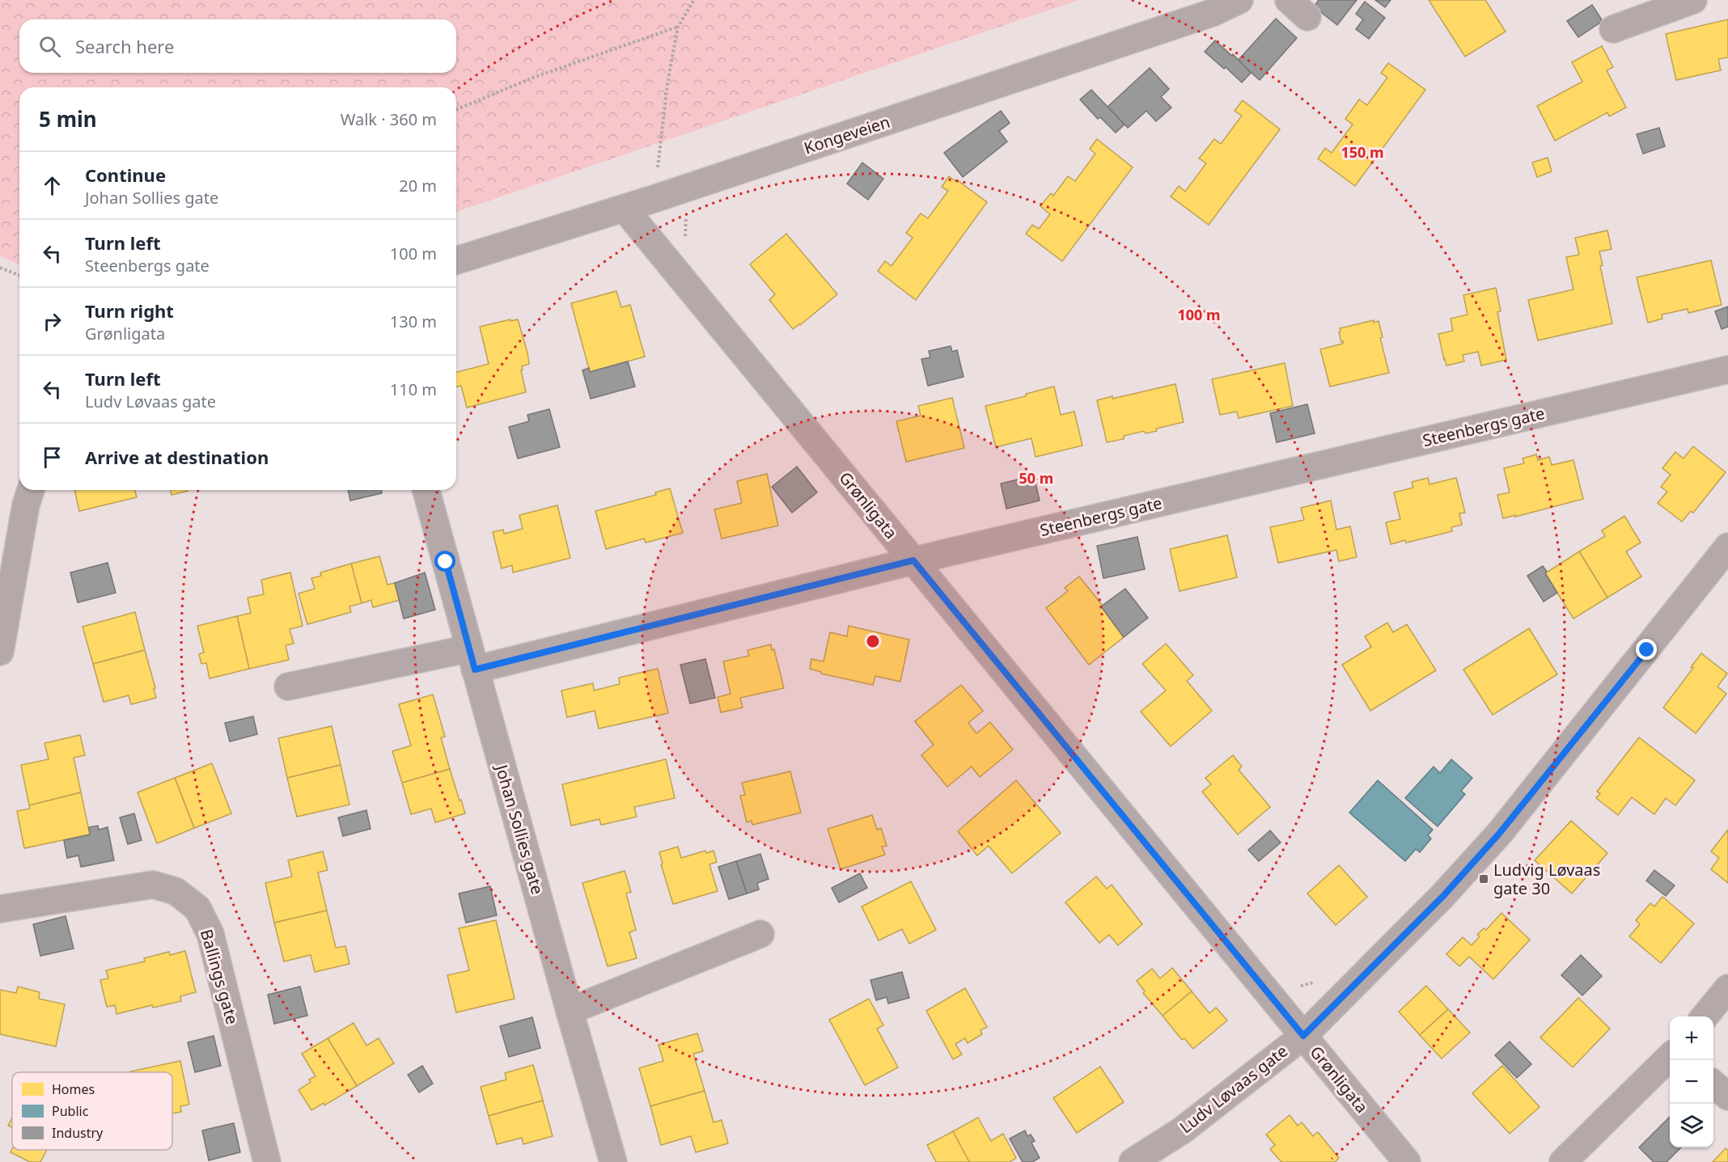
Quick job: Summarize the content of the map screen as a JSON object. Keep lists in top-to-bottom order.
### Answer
{
  "streets": {
    "street": [
      "Kongeveien",
      "Steenbergs gate",
      "Grønligata",
      "Johan Sollies gate",
      "Ballings gate",
      "Ludv Løvaas gate"
    ]
  },
  "crossings": [
    ["Kongeveien", "Grønligata"],
    ["Steenbergs gate", "Grønligata"],
    ["Steenbergs gate", "Johan Sollies gate"],
    ["Grønligata", "Ludv Løvaas gate"]
  ],
  "places": {
    "transit": ["Ludvig Løvaas gate 30"]
  },
  "legend": ["Homes", "Public", "Industry"],
  "page": {
    "search": "Search here",
    "heading": ["5 min", "Walk · 360 m"],
    "list": [
      ["Continue", "Johan Sollies gate", "20 m"],
      ["Turn left", "Steenbergs gate", "100 m"],
      ["Turn right", "Grønligata", "130 m"],
      ["Turn left", "Ludv Løvaas gate", "110 m"],
      "Arrive at destination"
    ],
    "map_buttons": ["+", "−"]
  },
  "rings": ["150 m", "100 m", "50 m"]
}
